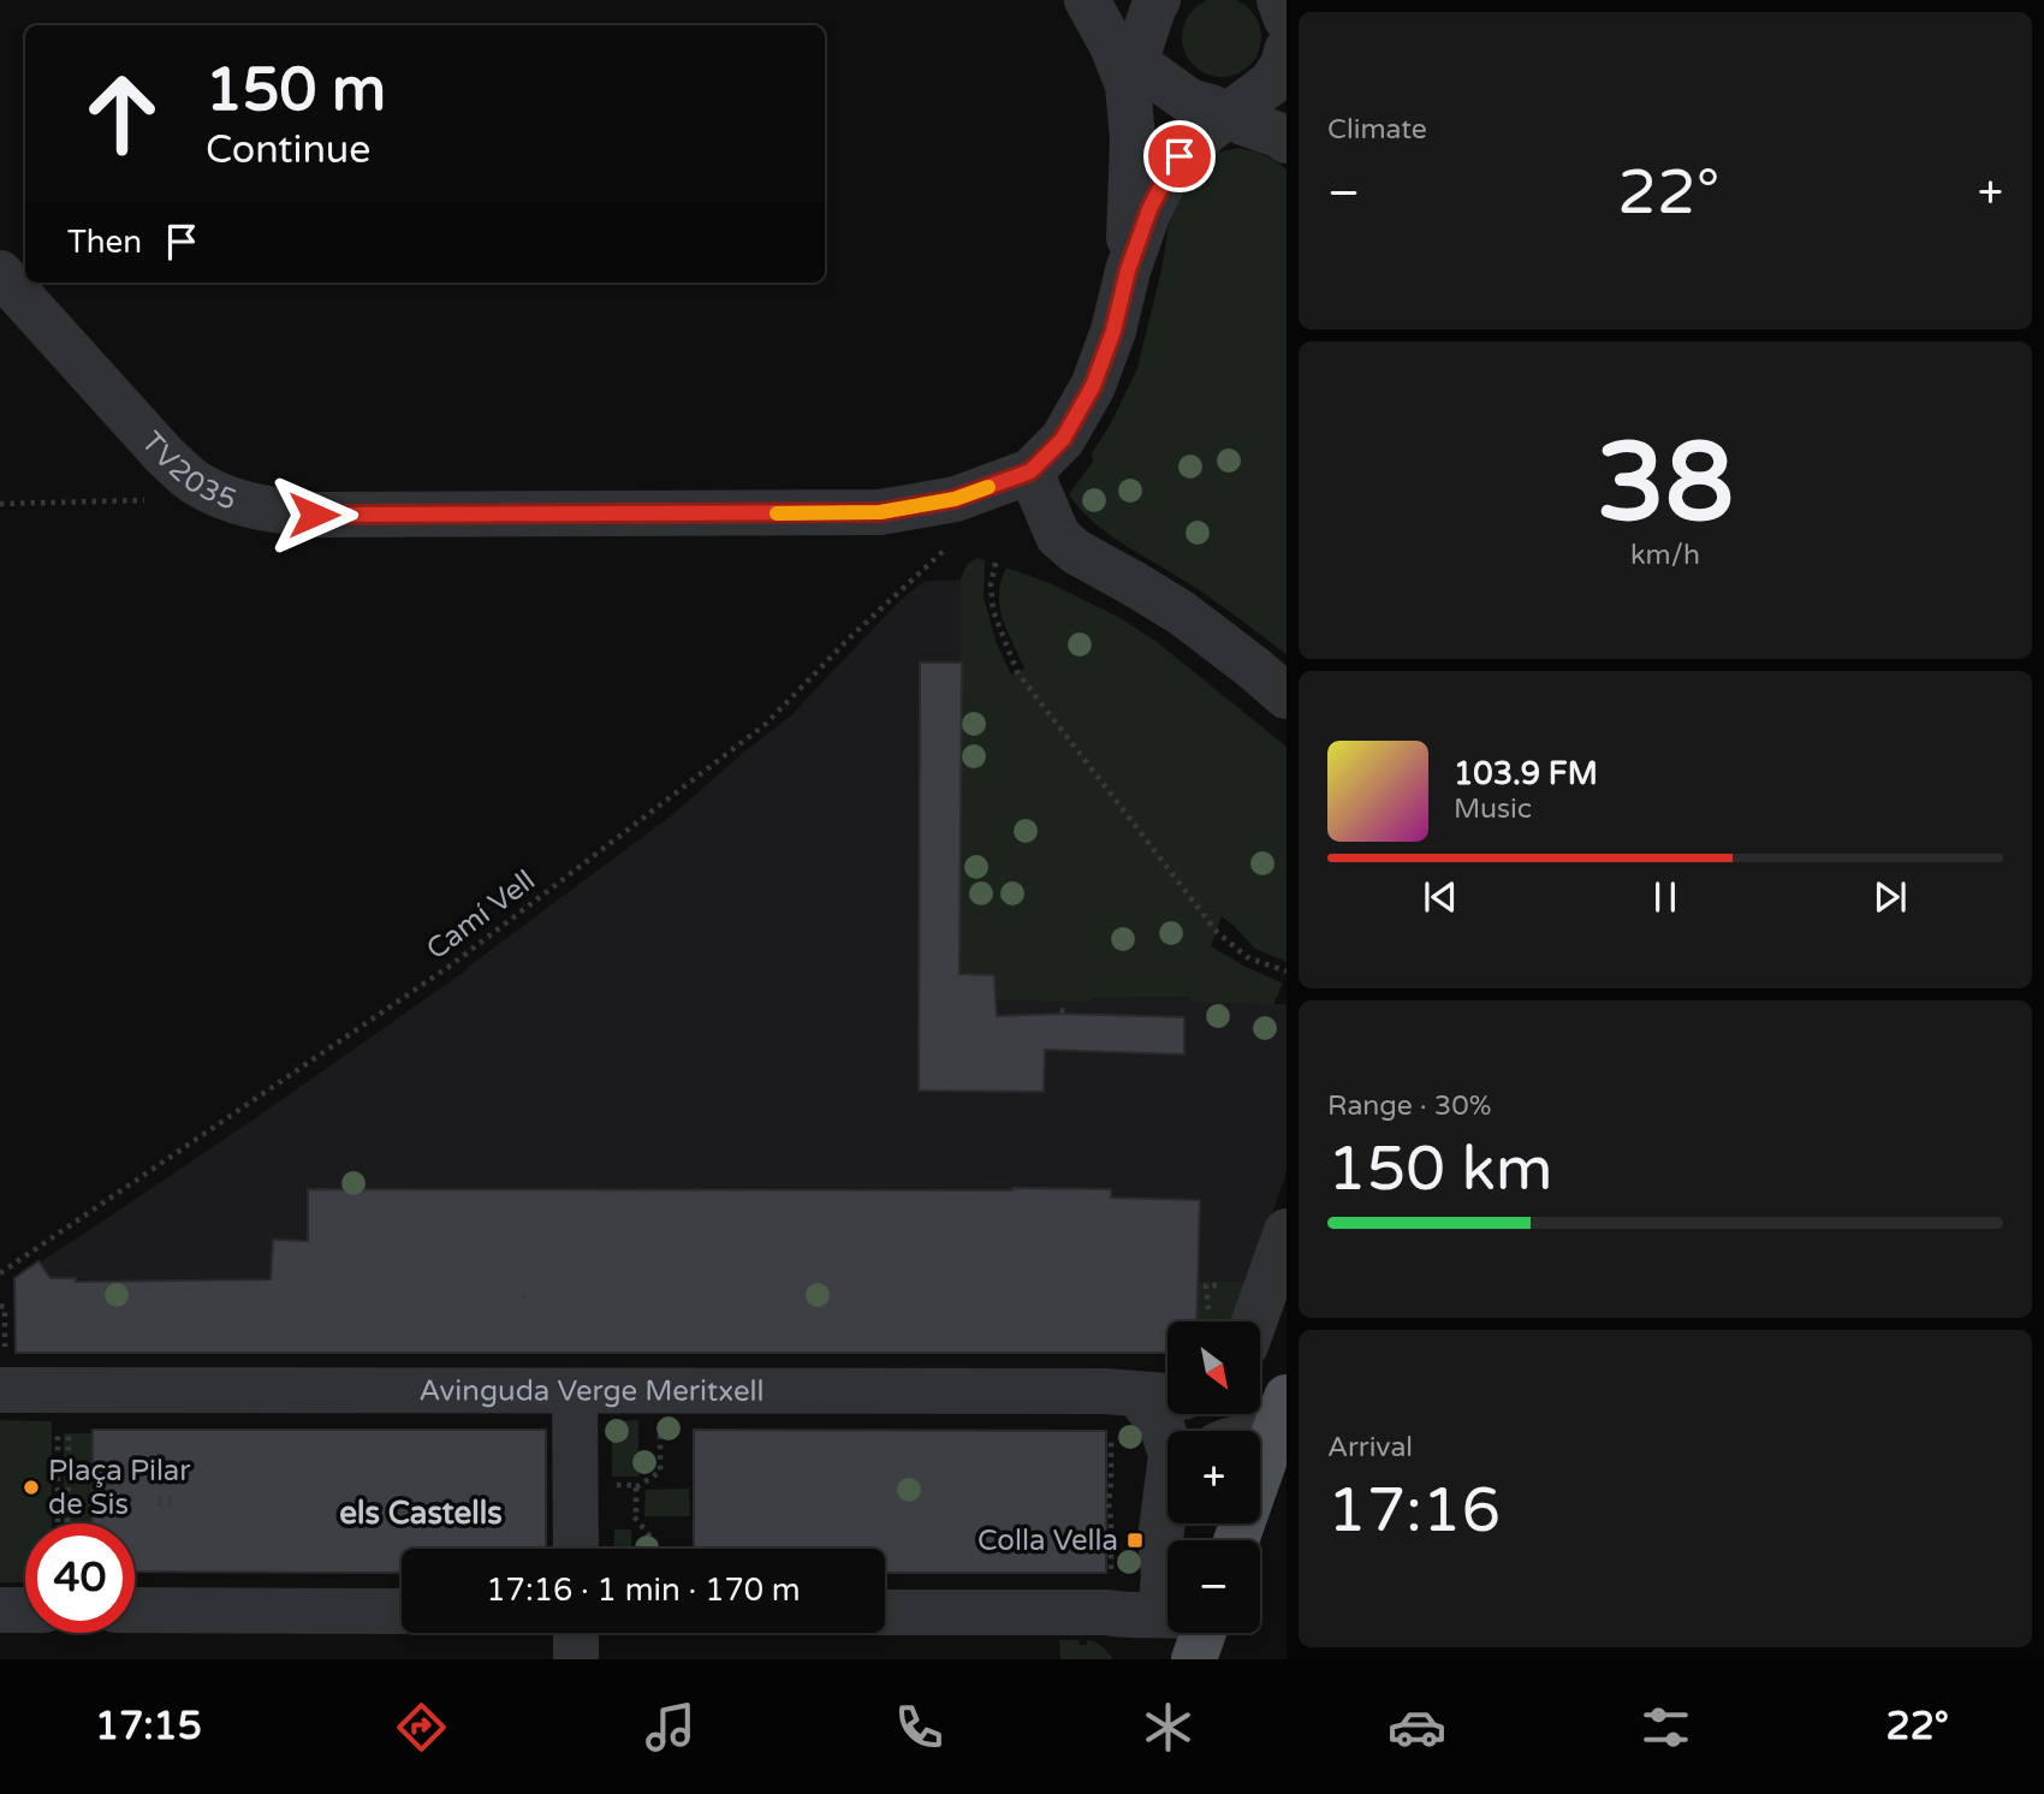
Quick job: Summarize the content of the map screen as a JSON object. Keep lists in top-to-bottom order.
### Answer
{
  "streets": {
    "street": ["TV2035", "Avinguda Verge Meritxell"],
    "path": ["Camí Vell"]
  },
  "districts": ["els Castells"],
  "places": {
    "other": ["Plaça Pilar de Sis"],
    "transit": ["Colla Vella"]
  },
  "north": "bottom right",
  "page": {
    "tile": [
      "Climate",
      ["38", "km/h"],
      ["Range · 30%", "150 km"],
      ["Arrival", "17:16"]
    ],
    "turn": ["150 m", "Continue"],
    "heat": ["−", "22°", "+"],
    "then": "Then",
    "song": ["103.9 FM", "Music"],
    "map_buttons": ["+", "−"],
    "limit": "40",
    "trip": "17:16 · 1 min · 170 m",
    "tabs": ["17:15", "22°"]
  }
}
